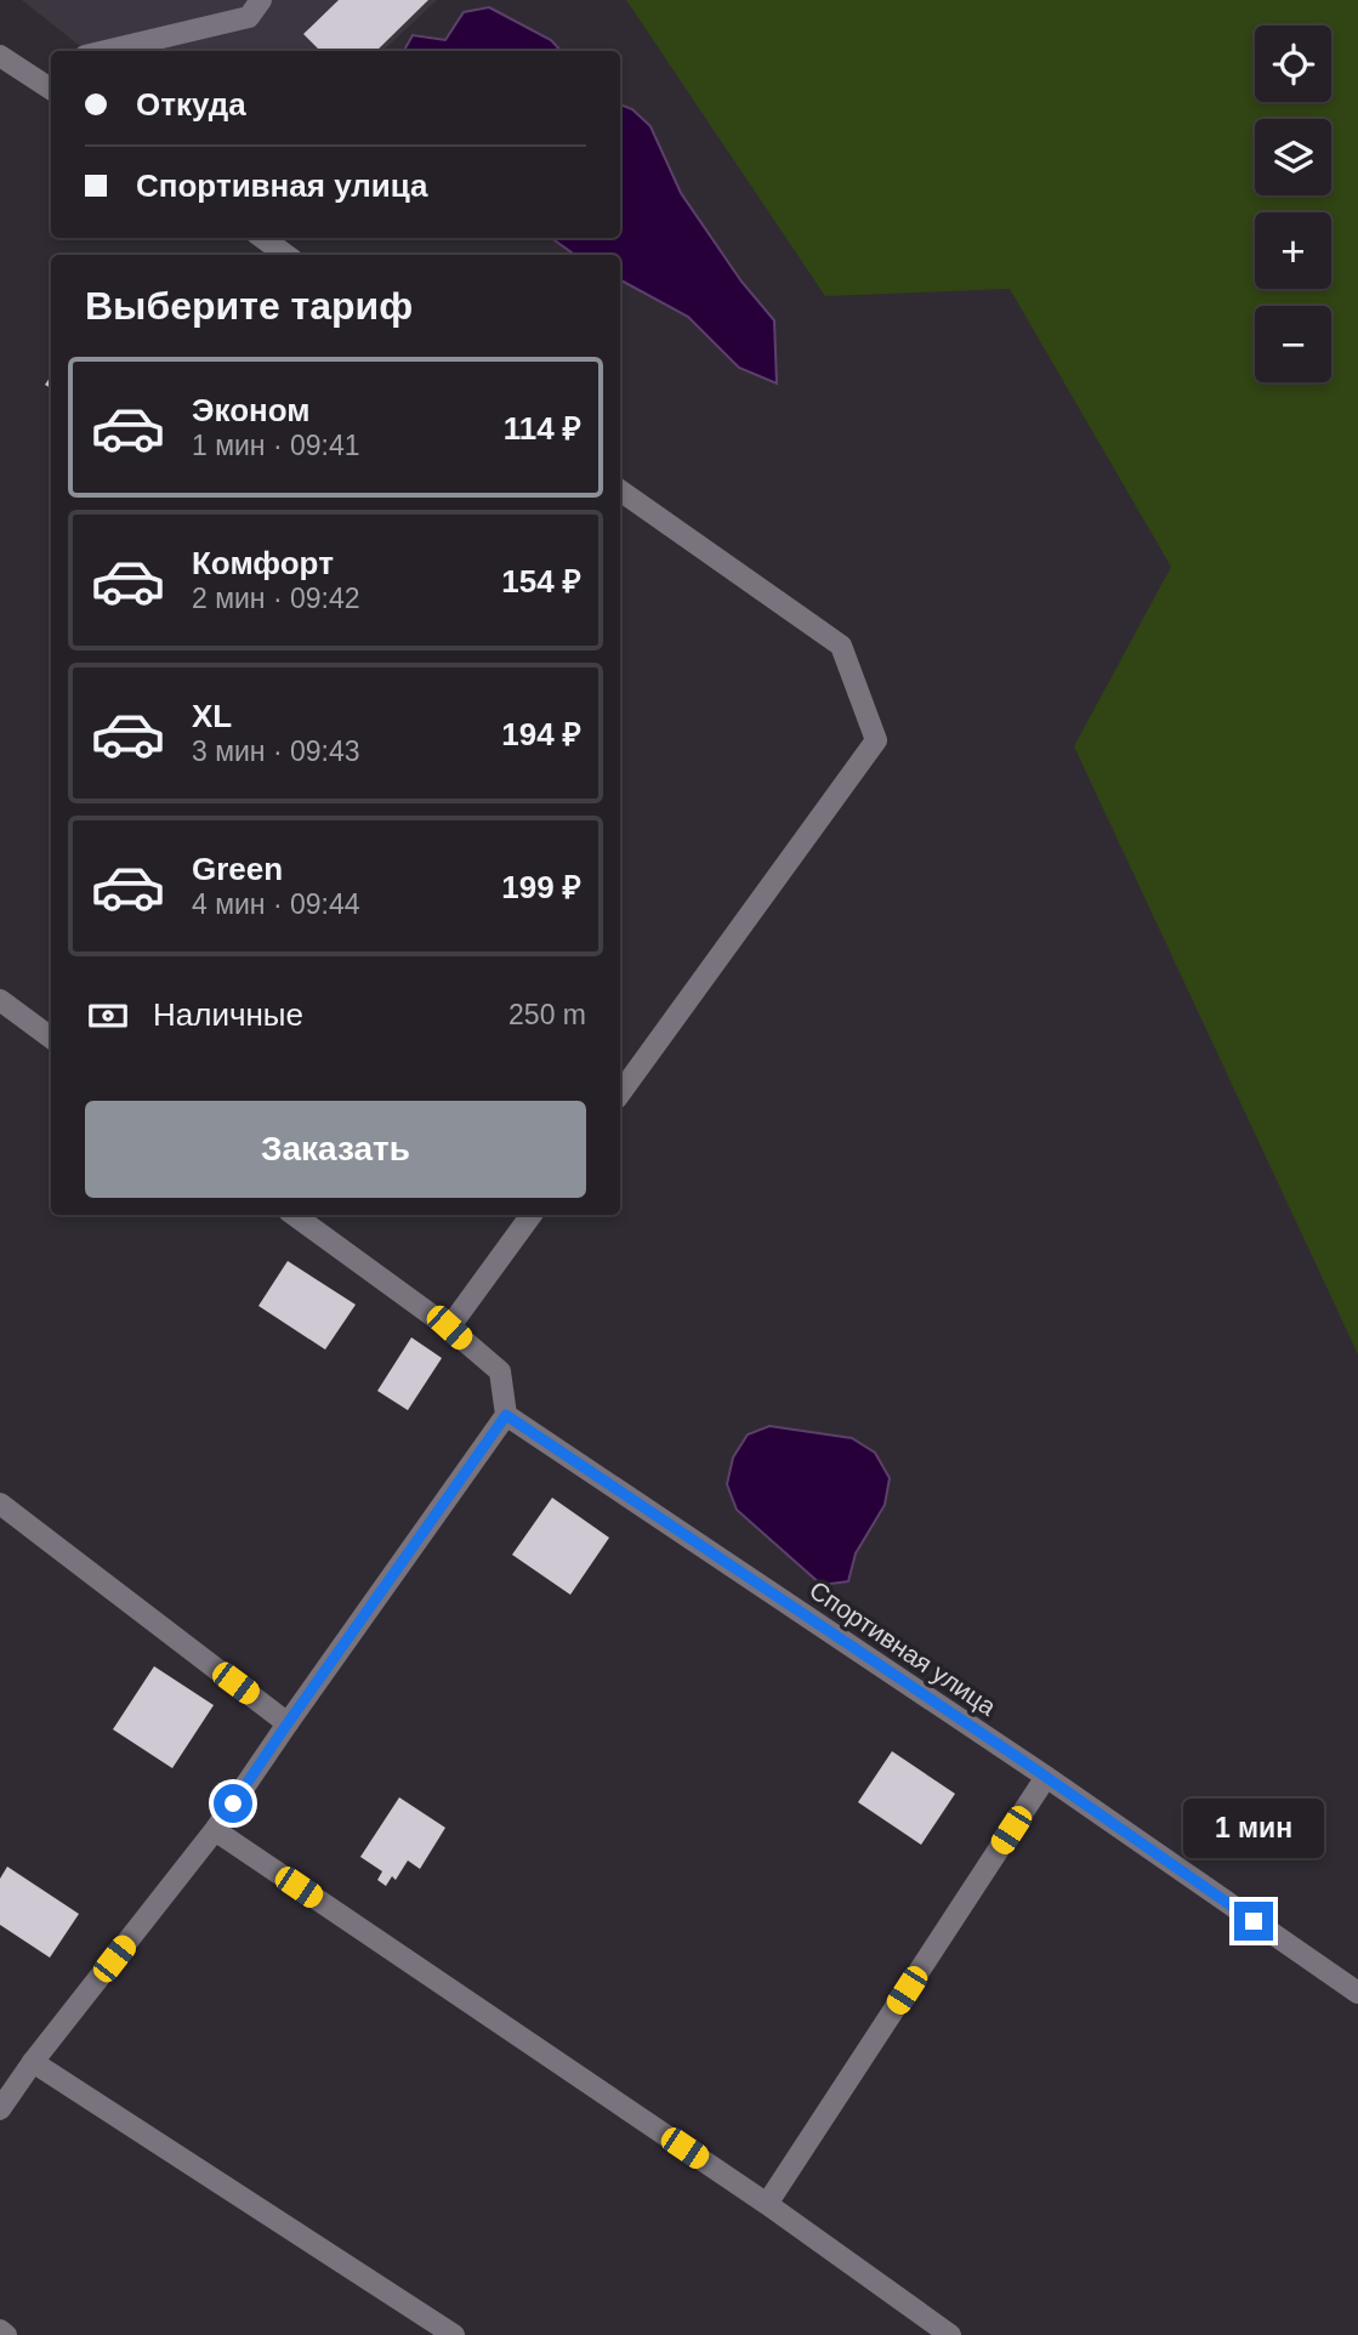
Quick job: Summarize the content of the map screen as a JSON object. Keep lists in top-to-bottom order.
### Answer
{
  "streets": {
    "street": ["Спортивная улица"]
  },
  "page": {
    "map_buttons": ["+", "−"],
    "banner": ["Откуда", "Спортивная улица"],
    "heading": "Выберите тариф",
    "list": [
      {
        "name": "Эконом",
        "note": "1 мин · 09:41",
        "value": "114 ₽"
      },
      {
        "name": "Комфорт",
        "note": "2 мин · 09:42",
        "value": "154 ₽"
      },
      {
        "name": "XL",
        "note": "3 мин · 09:43",
        "value": "194 ₽"
      },
      {
        "name": "Green",
        "note": "4 мин · 09:44",
        "value": "199 ₽"
      }
    ],
    "pay": ["Наличные", "250 m"],
    "buttons": "Заказать",
    "bubble": "1 мин"
  }
}
